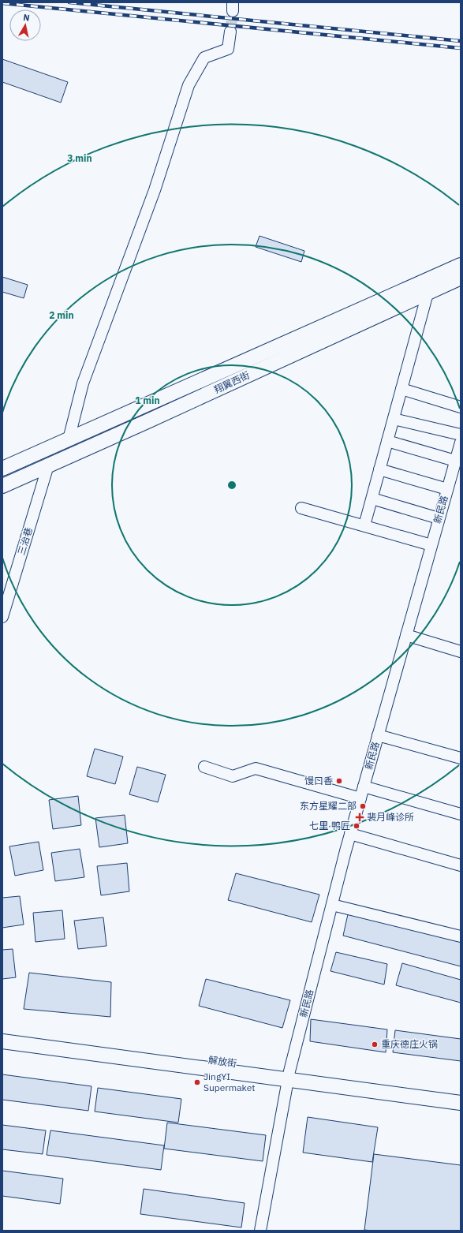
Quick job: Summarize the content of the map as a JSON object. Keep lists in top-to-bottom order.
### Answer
{
  "streets": {
    "main road": ["翔翼西街", "解放街"],
    "street": ["新民路", "三治巷"]
  },
  "crossings": [
    ["翔翼西街", "三治巷"],
    ["新民路", "解放街"]
  ],
  "places": {
    "other": [
      "馒口香",
      "东方星耀二部",
      "七里·鸭匠",
      "重庆德庄火锅",
      "JingYI Supermaket"
    ],
    "health": ["裴月峰诊所"]
  },
  "north": "top",
  "rings": ["3 min", "2 min", "1 min"]
}
